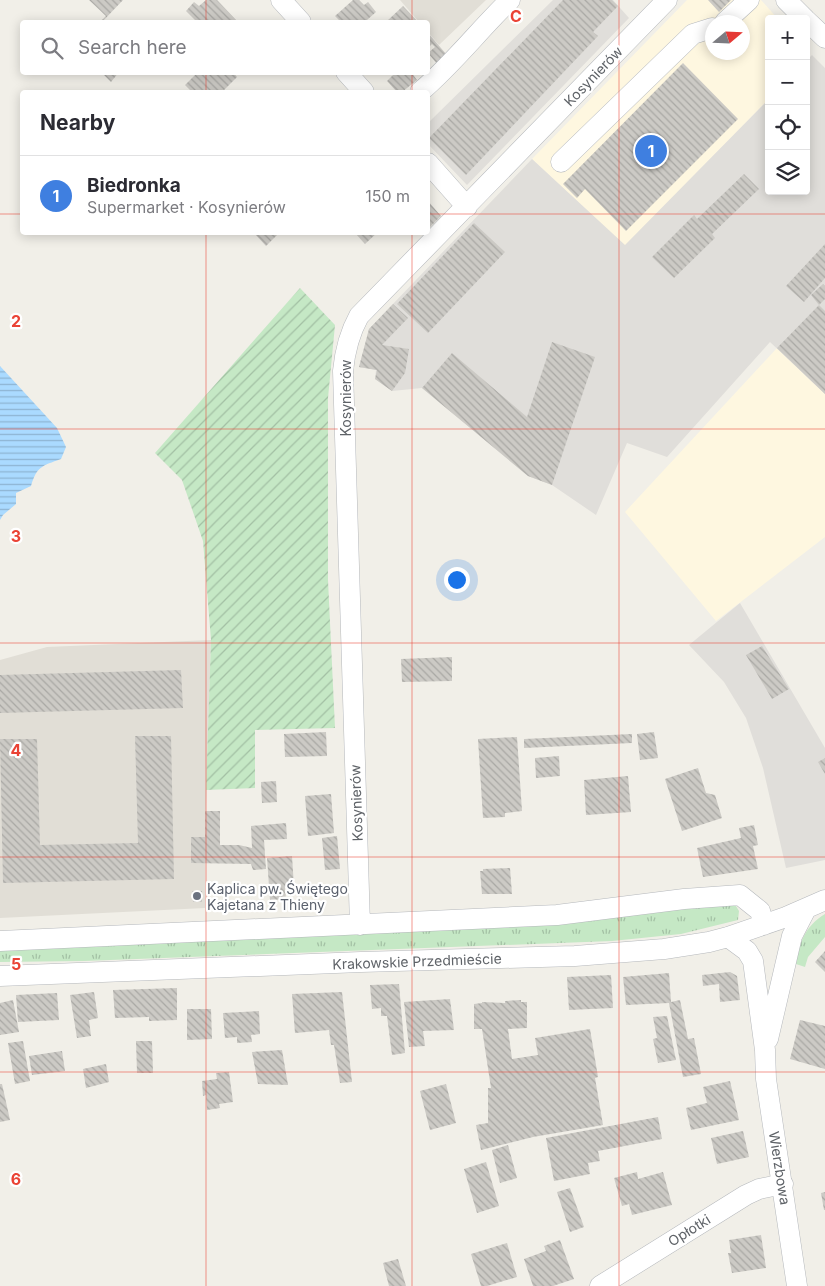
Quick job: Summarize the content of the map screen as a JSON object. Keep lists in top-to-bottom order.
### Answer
{
  "streets": {
    "street": [
      "Kosynierów",
      "Krakowskie Przedmieście",
      "Wierzbowa",
      "Opłotki"
    ]
  },
  "crossings": [
    ["Krakowskie Przedmieście", "Wierzbowa"],
    ["Wierzbowa", "Opłotki"]
  ],
  "places": ["Kaplica pw. Świętego Kajetana z Thieny"],
  "north": "right",
  "page": {
    "map_buttons": ["+", "−"],
    "search": "Search here",
    "heading": "Nearby",
    "pins": "1",
    "list": [
      {
        "mark": "1",
        "name": "Biedronka",
        "note": "Supermarket · Kosynierów",
        "value": "150 m"
      }
    ]
  },
  "grid": {
    "columns": ["C"],
    "rows": [
      "2",
      "3",
      "4",
      "5",
      "6"
    ]
  }
}
